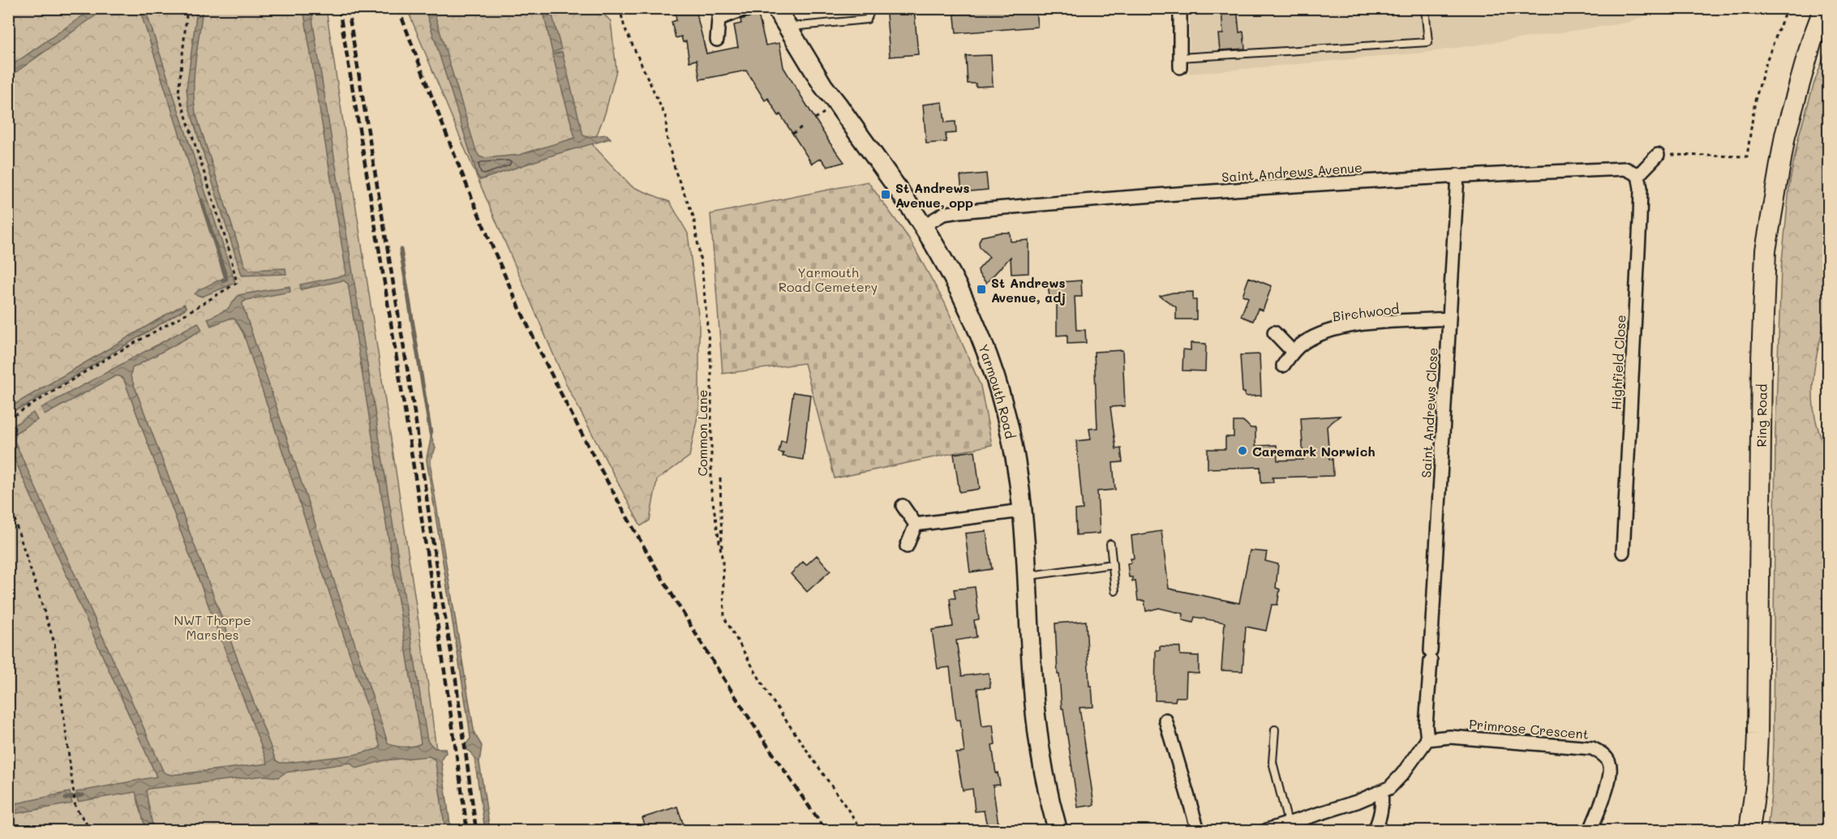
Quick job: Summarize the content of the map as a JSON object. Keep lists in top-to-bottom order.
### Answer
{
  "streets": {
    "highway": ["Ring Road"],
    "main road": ["Yarmouth Road"],
    "street": [
      "Saint Andrews Avenue",
      "Birchwood",
      "Highfield Close",
      "Saint Andrews Close",
      "Primrose Crescent"
    ],
    "path": ["Common Lane"]
  },
  "crossings": [
    ["Saint Andrews Avenue", "Highfield Close"],
    ["Saint Andrews Avenue", "Yarmouth Road"],
    ["Saint Andrews Avenue", "Saint Andrews Close"],
    ["Birchwood", "Saint Andrews Close"],
    ["Saint Andrews Close", "Primrose Crescent"]
  ],
  "parks": ["Yarmouth Road Cemetery", "NWT Thorpe Marshes"],
  "places": {
    "transit": ["St Andrews Avenue, opp", "St Andrews Avenue, adj"],
    "other": ["Caremark Norwich"]
  }
}
